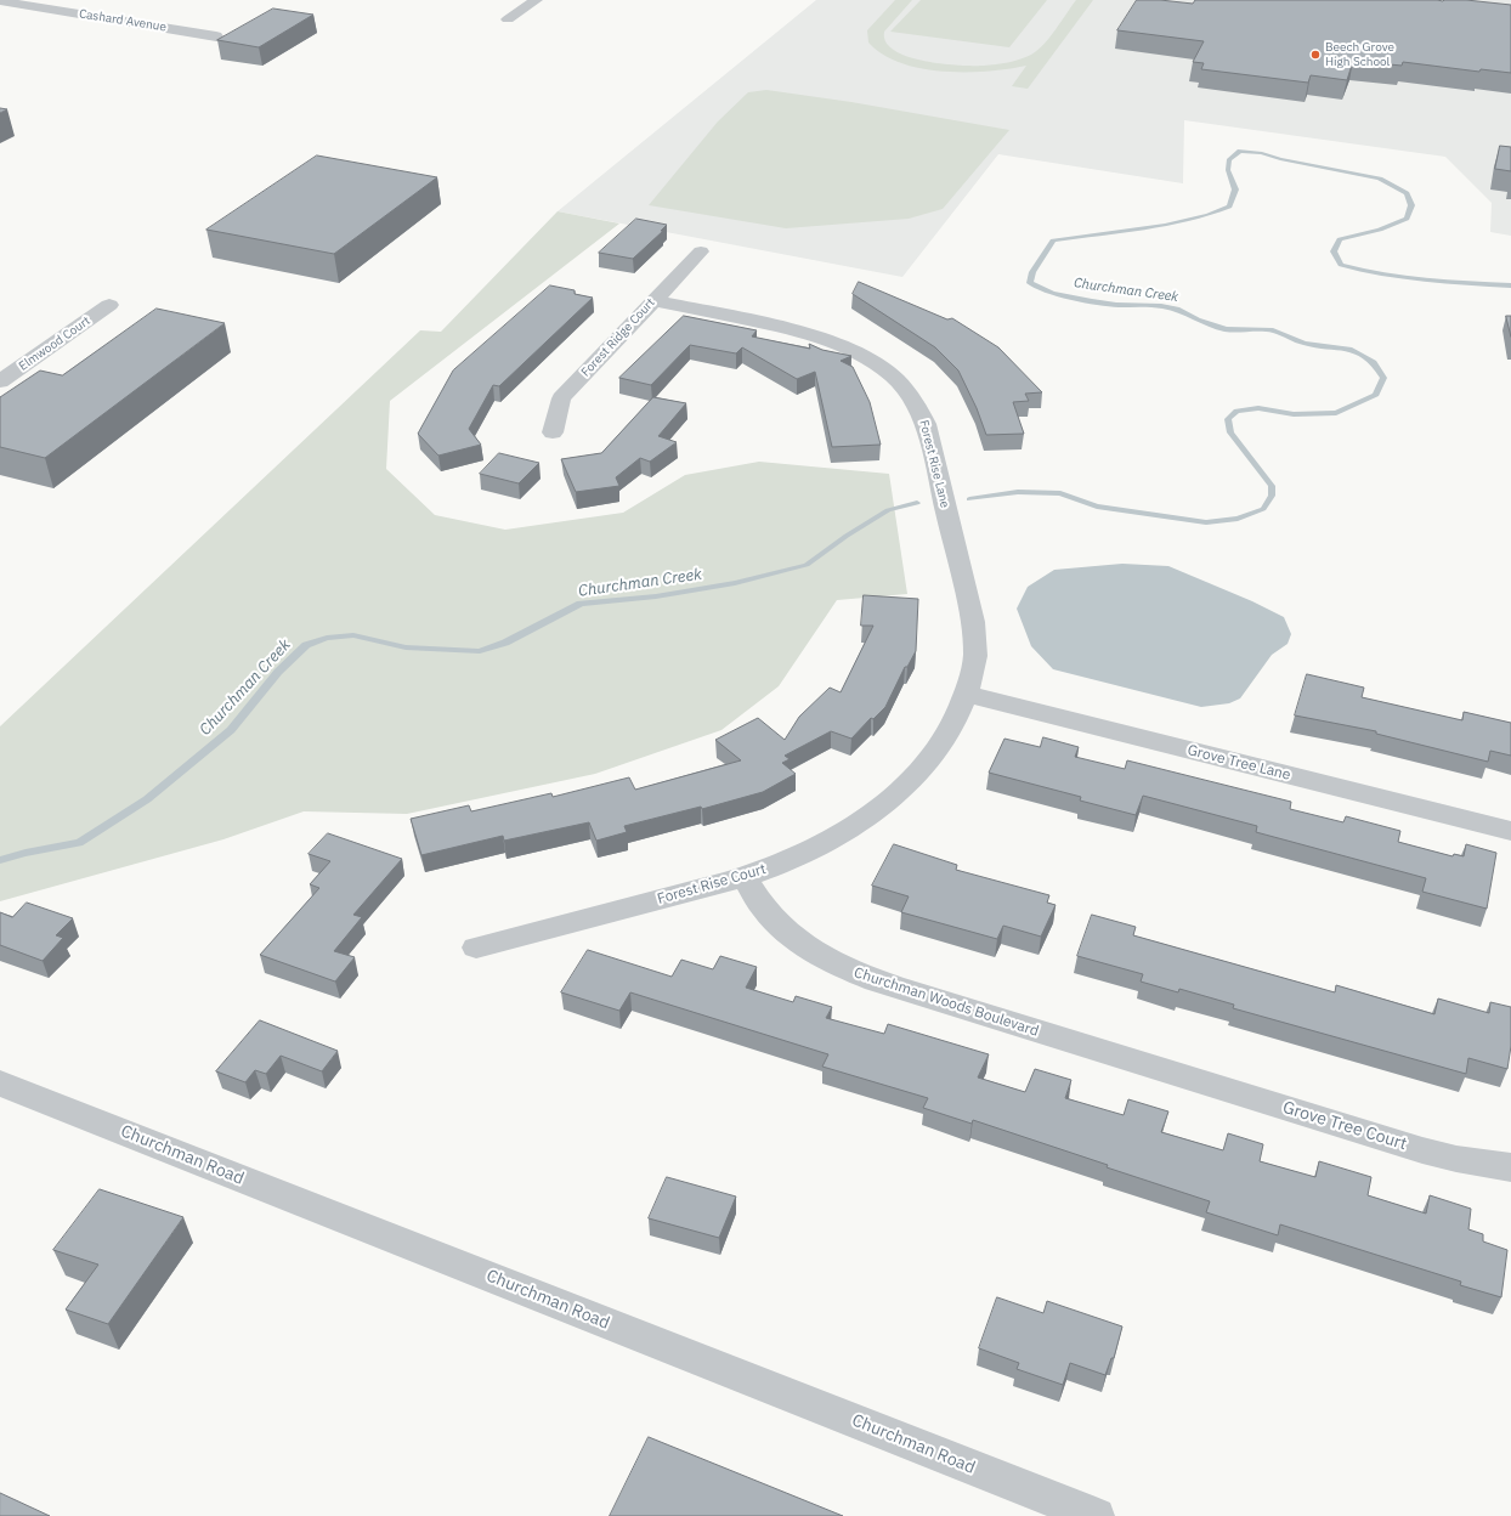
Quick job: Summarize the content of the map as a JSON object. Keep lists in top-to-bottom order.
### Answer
{
  "streets": {
    "street": [
      "Cashard Avenue",
      "Forest Ridge Court",
      "Elmwood Court",
      "Forest Rise Lane",
      "Grove Tree Lane",
      "Forest Rise Court",
      "Churchman Woods Boulevard",
      "Grove Tree Court",
      "Churchman Road"
    ]
  },
  "crossings": [
    ["Forest Ridge Court", "Forest Rise Lane"],
    ["Forest Rise Lane", "Grove Tree Lane"],
    ["Forest Rise Lane", "Forest Rise Court"],
    ["Grove Tree Lane", "Forest Rise Court"],
    ["Forest Rise Court", "Churchman Woods Boulevard"],
    ["Churchman Woods Boulevard", "Grove Tree Court"]
  ],
  "water": ["Churchman Creek"],
  "places": ["Beech Grove High School"]
}
